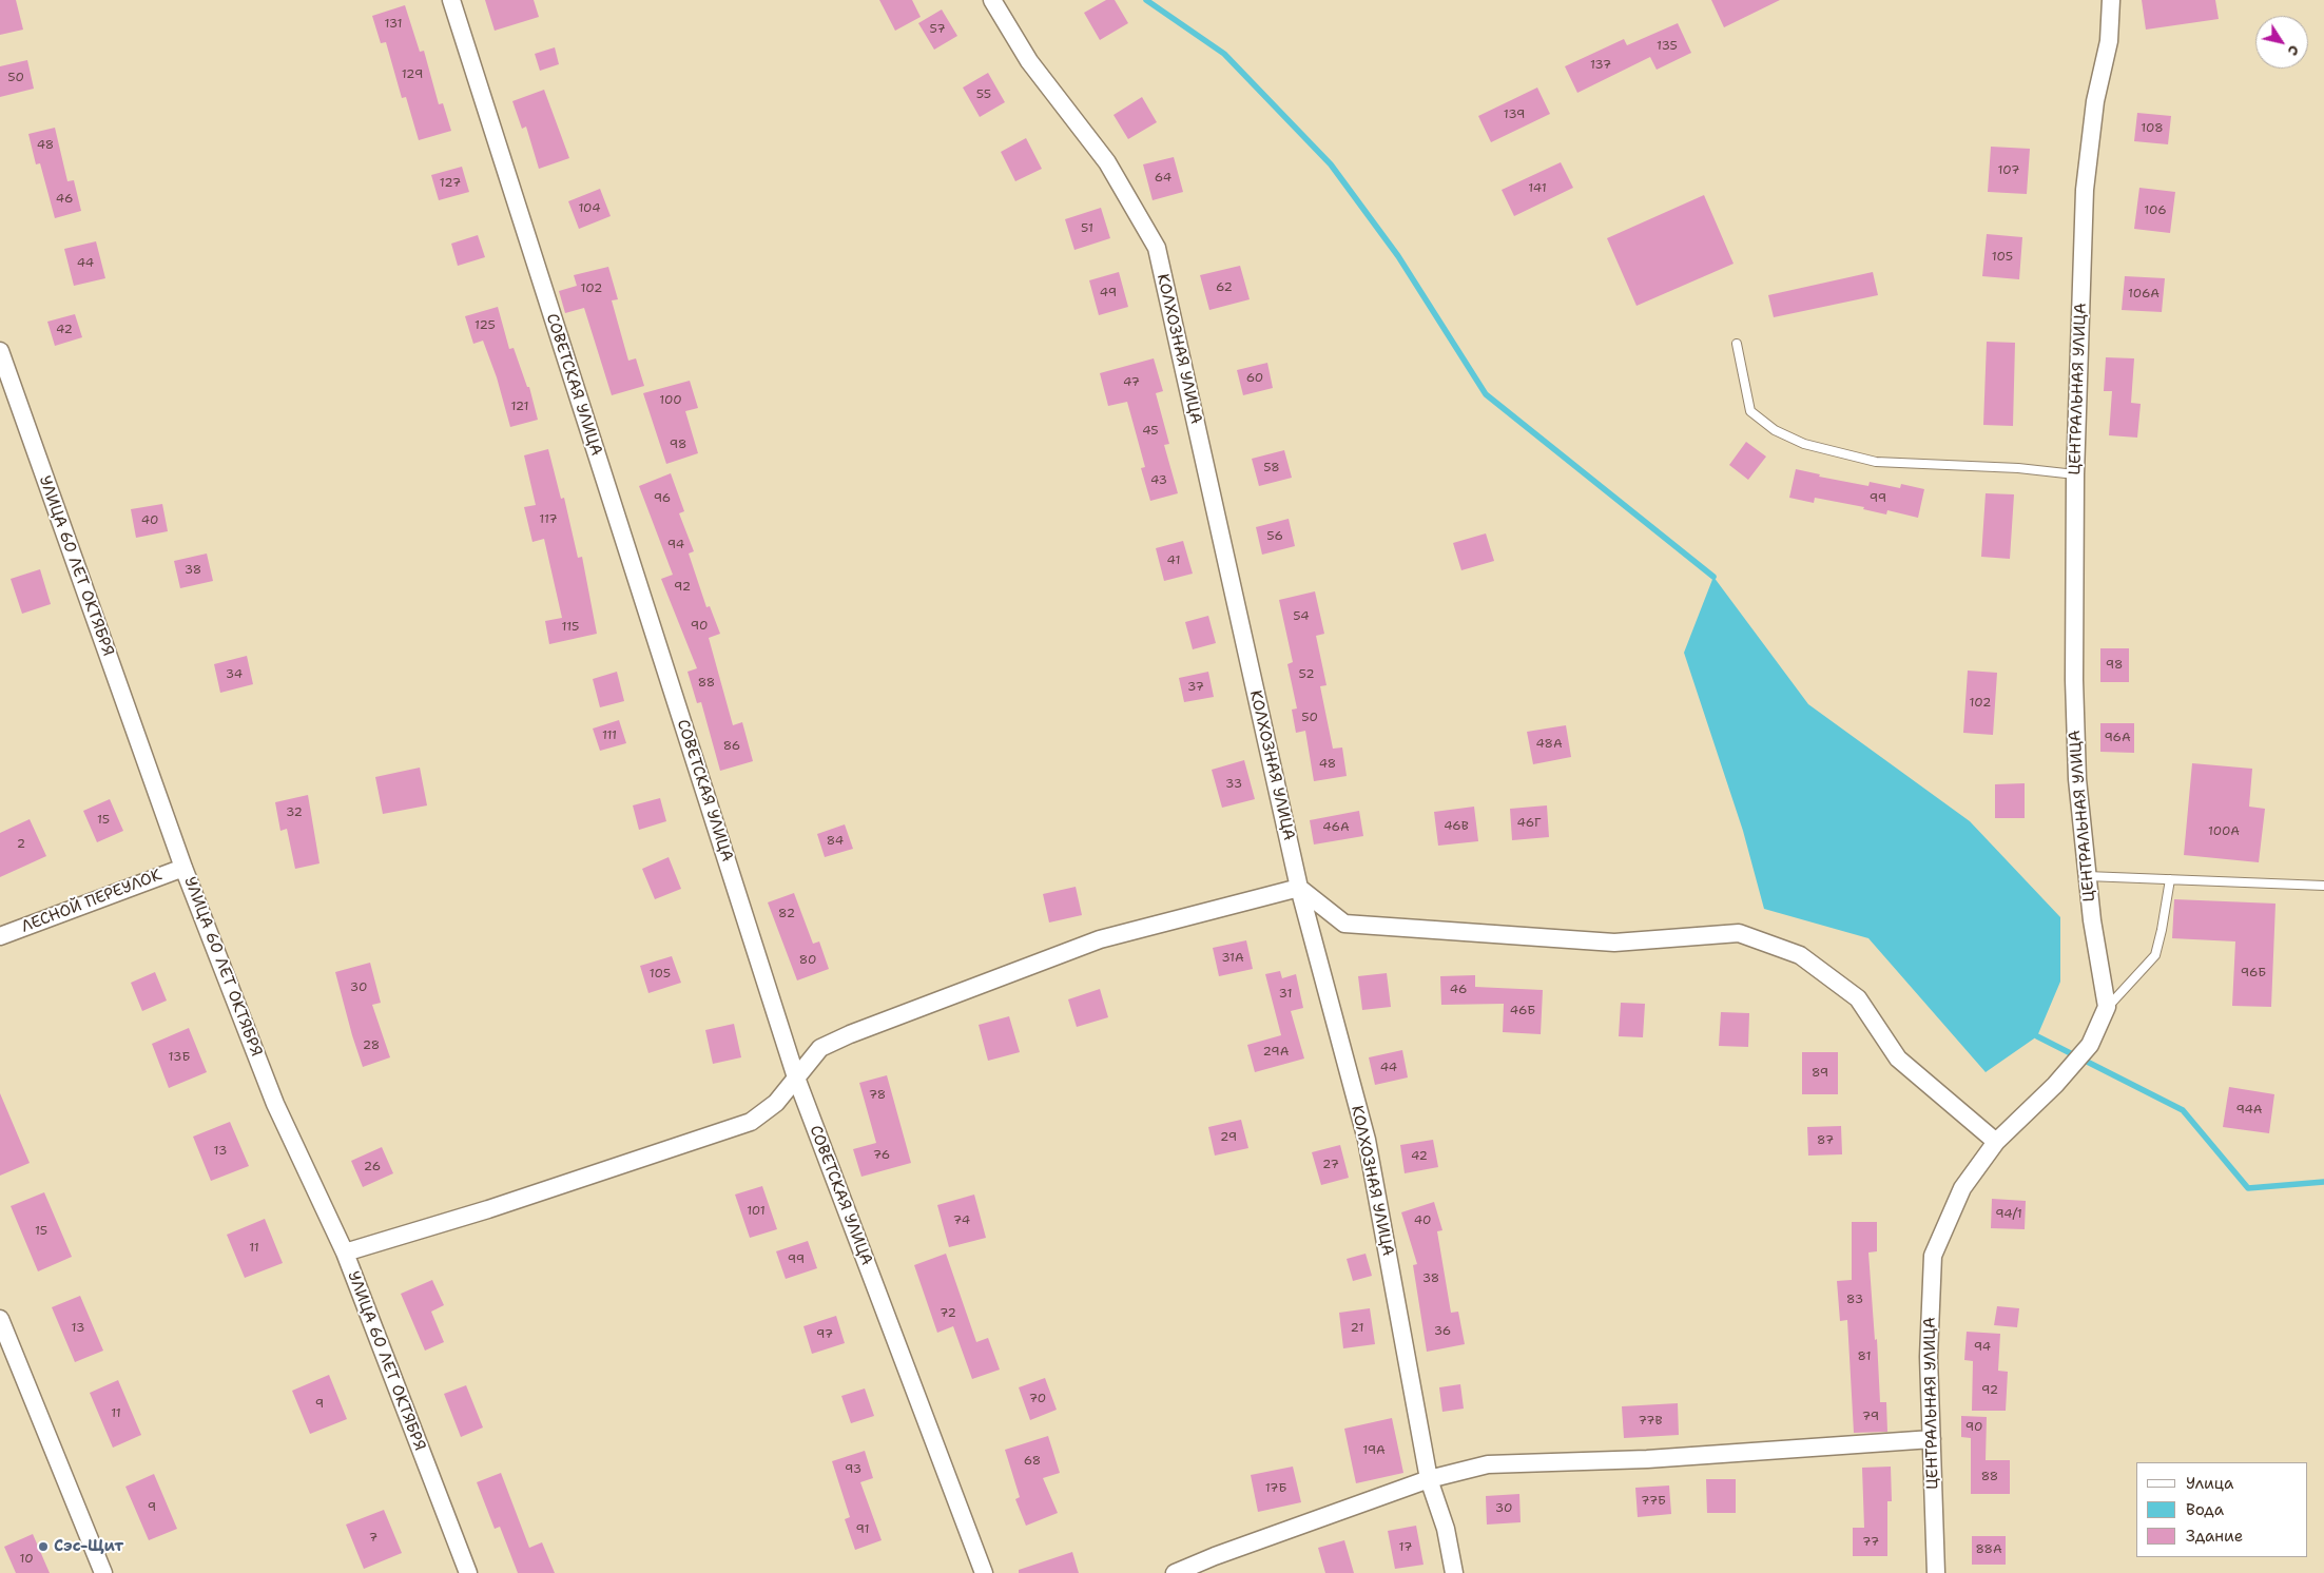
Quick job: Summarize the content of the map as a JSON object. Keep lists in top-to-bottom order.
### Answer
{
  "streets": {
    "street": [
      "КОЛХОЗНАЯ УЛИЦА",
      "СОВЕТСКАЯ УЛИЦА",
      "ЦЕНТРАЛЬНАЯ УЛИЦА",
      "УЛИЦА 60 ЛЕТ ОКТЯБРЯ",
      "ЛЕСНОЙ ПЕРЕУЛОК"
    ]
  },
  "crossings": [
    ["УЛИЦА 60 ЛЕТ ОКТЯБРЯ", "ЛЕСНОЙ ПЕРЕУЛОК"]
  ],
  "places": ["Сэс-Щит"],
  "house_numbers": [
    "131",
    "57",
    "135",
    "137",
    "129",
    "50",
    "55",
    "139",
    "108",
    "48",
    "107",
    "64",
    "127",
    "141",
    "46",
    "104",
    "106",
    "51",
    "105",
    "44",
    "62",
    "102",
    "49",
    "106А",
    "125",
    "42",
    "60",
    "47",
    "100",
    "121",
    "45",
    "98",
    "58",
    "43",
    "96",
    "99",
    "117",
    "40",
    "56",
    "94",
    "41",
    "38",
    "92",
    "54",
    "90",
    "115",
    "98",
    "34",
    "52",
    "88",
    "37",
    "102",
    "50",
    "111",
    "96А",
    "48А",
    "86",
    "48",
    "33",
    "32",
    "15",
    "46Г",
    "46В",
    "46А",
    "100А",
    "84",
    "2",
    "82",
    "31А",
    "80",
    "96Б",
    "105",
    "30",
    "46",
    "31",
    "46Б",
    "28",
    "29А",
    "13Б",
    "44",
    "89",
    "78",
    "94А",
    "29",
    "87",
    "13",
    "76",
    "42",
    "27",
    "26",
    "101",
    "94/1",
    "74",
    "40",
    "15",
    "11",
    "99",
    "38",
    "83",
    "72",
    "13",
    "21",
    "36",
    "97",
    "94",
    "81",
    "92",
    "70",
    "9",
    "11",
    "79",
    "77В",
    "90",
    "19А",
    "68",
    "93",
    "88",
    "17Б",
    "77Б",
    "9",
    "30",
    "91",
    "7",
    "77",
    "17",
    "88А",
    "10"
  ],
  "legend": ["Улица", "Вода", "Здание"],
  "north": "bottom right"
}
